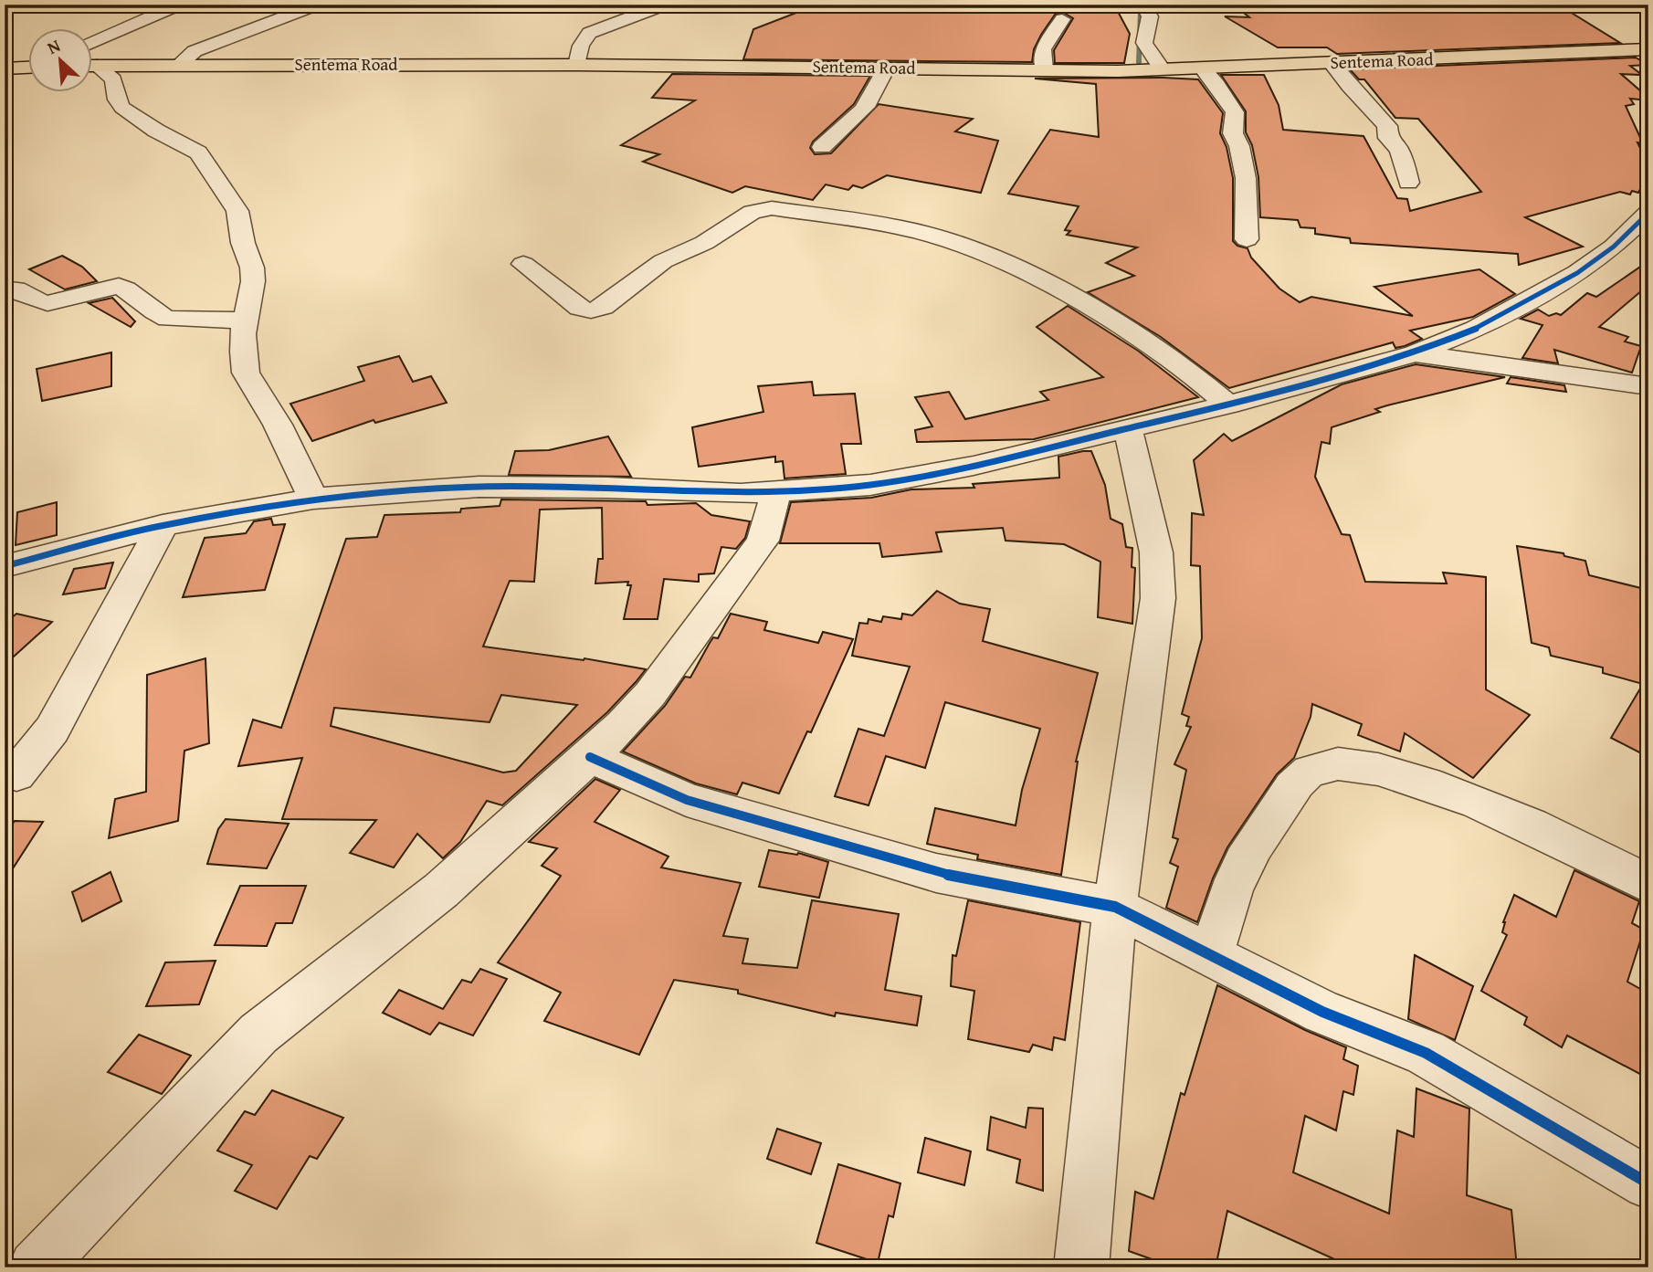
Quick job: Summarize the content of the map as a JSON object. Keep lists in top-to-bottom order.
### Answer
{
  "streets": {
    "main road": ["Sentema Road"]
  },
  "north": "top left"
}
